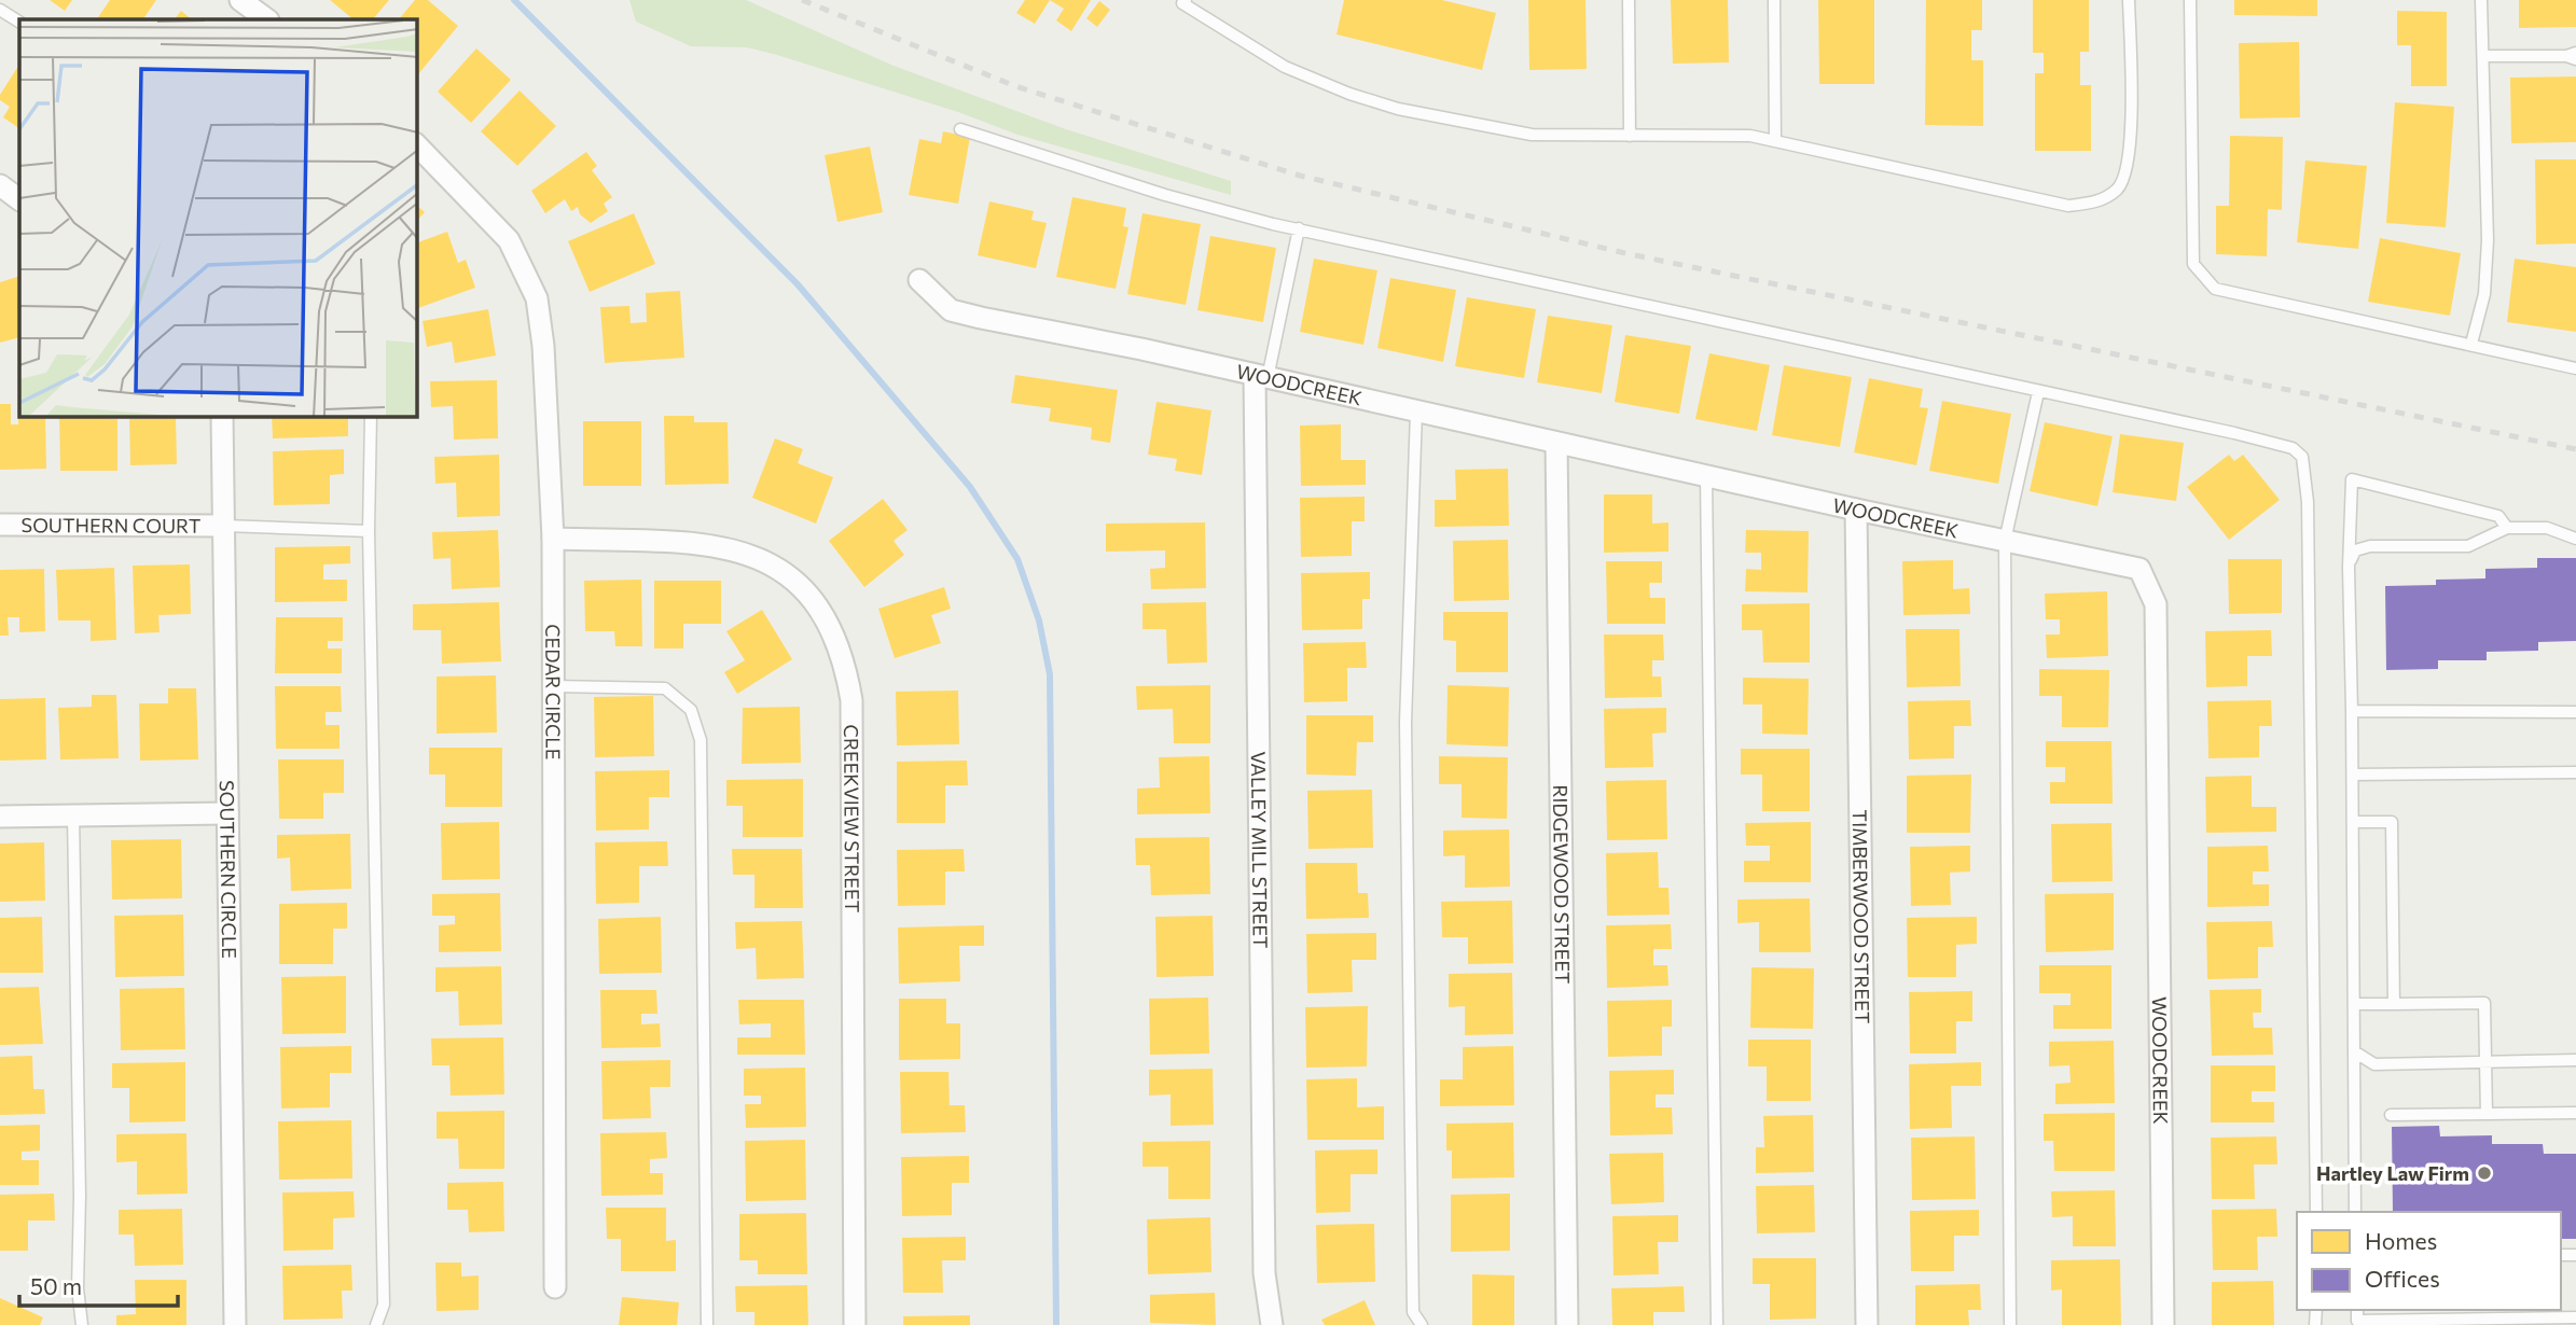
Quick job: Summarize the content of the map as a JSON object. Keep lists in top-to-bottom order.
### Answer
{
  "streets": {
    "street": [
      "WOODCREEK",
      "SOUTHERN COURT",
      "CEDAR CIRCLE",
      "CREEKVIEW STREET",
      "VALLEY MILL STREET",
      "SOUTHERN CIRCLE",
      "RIDGEWOOD STREET",
      "TIMBERWOOD STREET"
    ]
  },
  "crossings": [
    ["WOODCREEK", "VALLEY MILL STREET"],
    ["WOODCREEK", "RIDGEWOOD STREET"],
    ["WOODCREEK", "TIMBERWOOD STREET"],
    ["SOUTHERN COURT", "SOUTHERN CIRCLE"],
    ["CEDAR CIRCLE", "CREEKVIEW STREET"]
  ],
  "places": ["Hartley Law Firm"],
  "legend": ["Homes", "Offices"],
  "scale_bar": "50 m"
}
